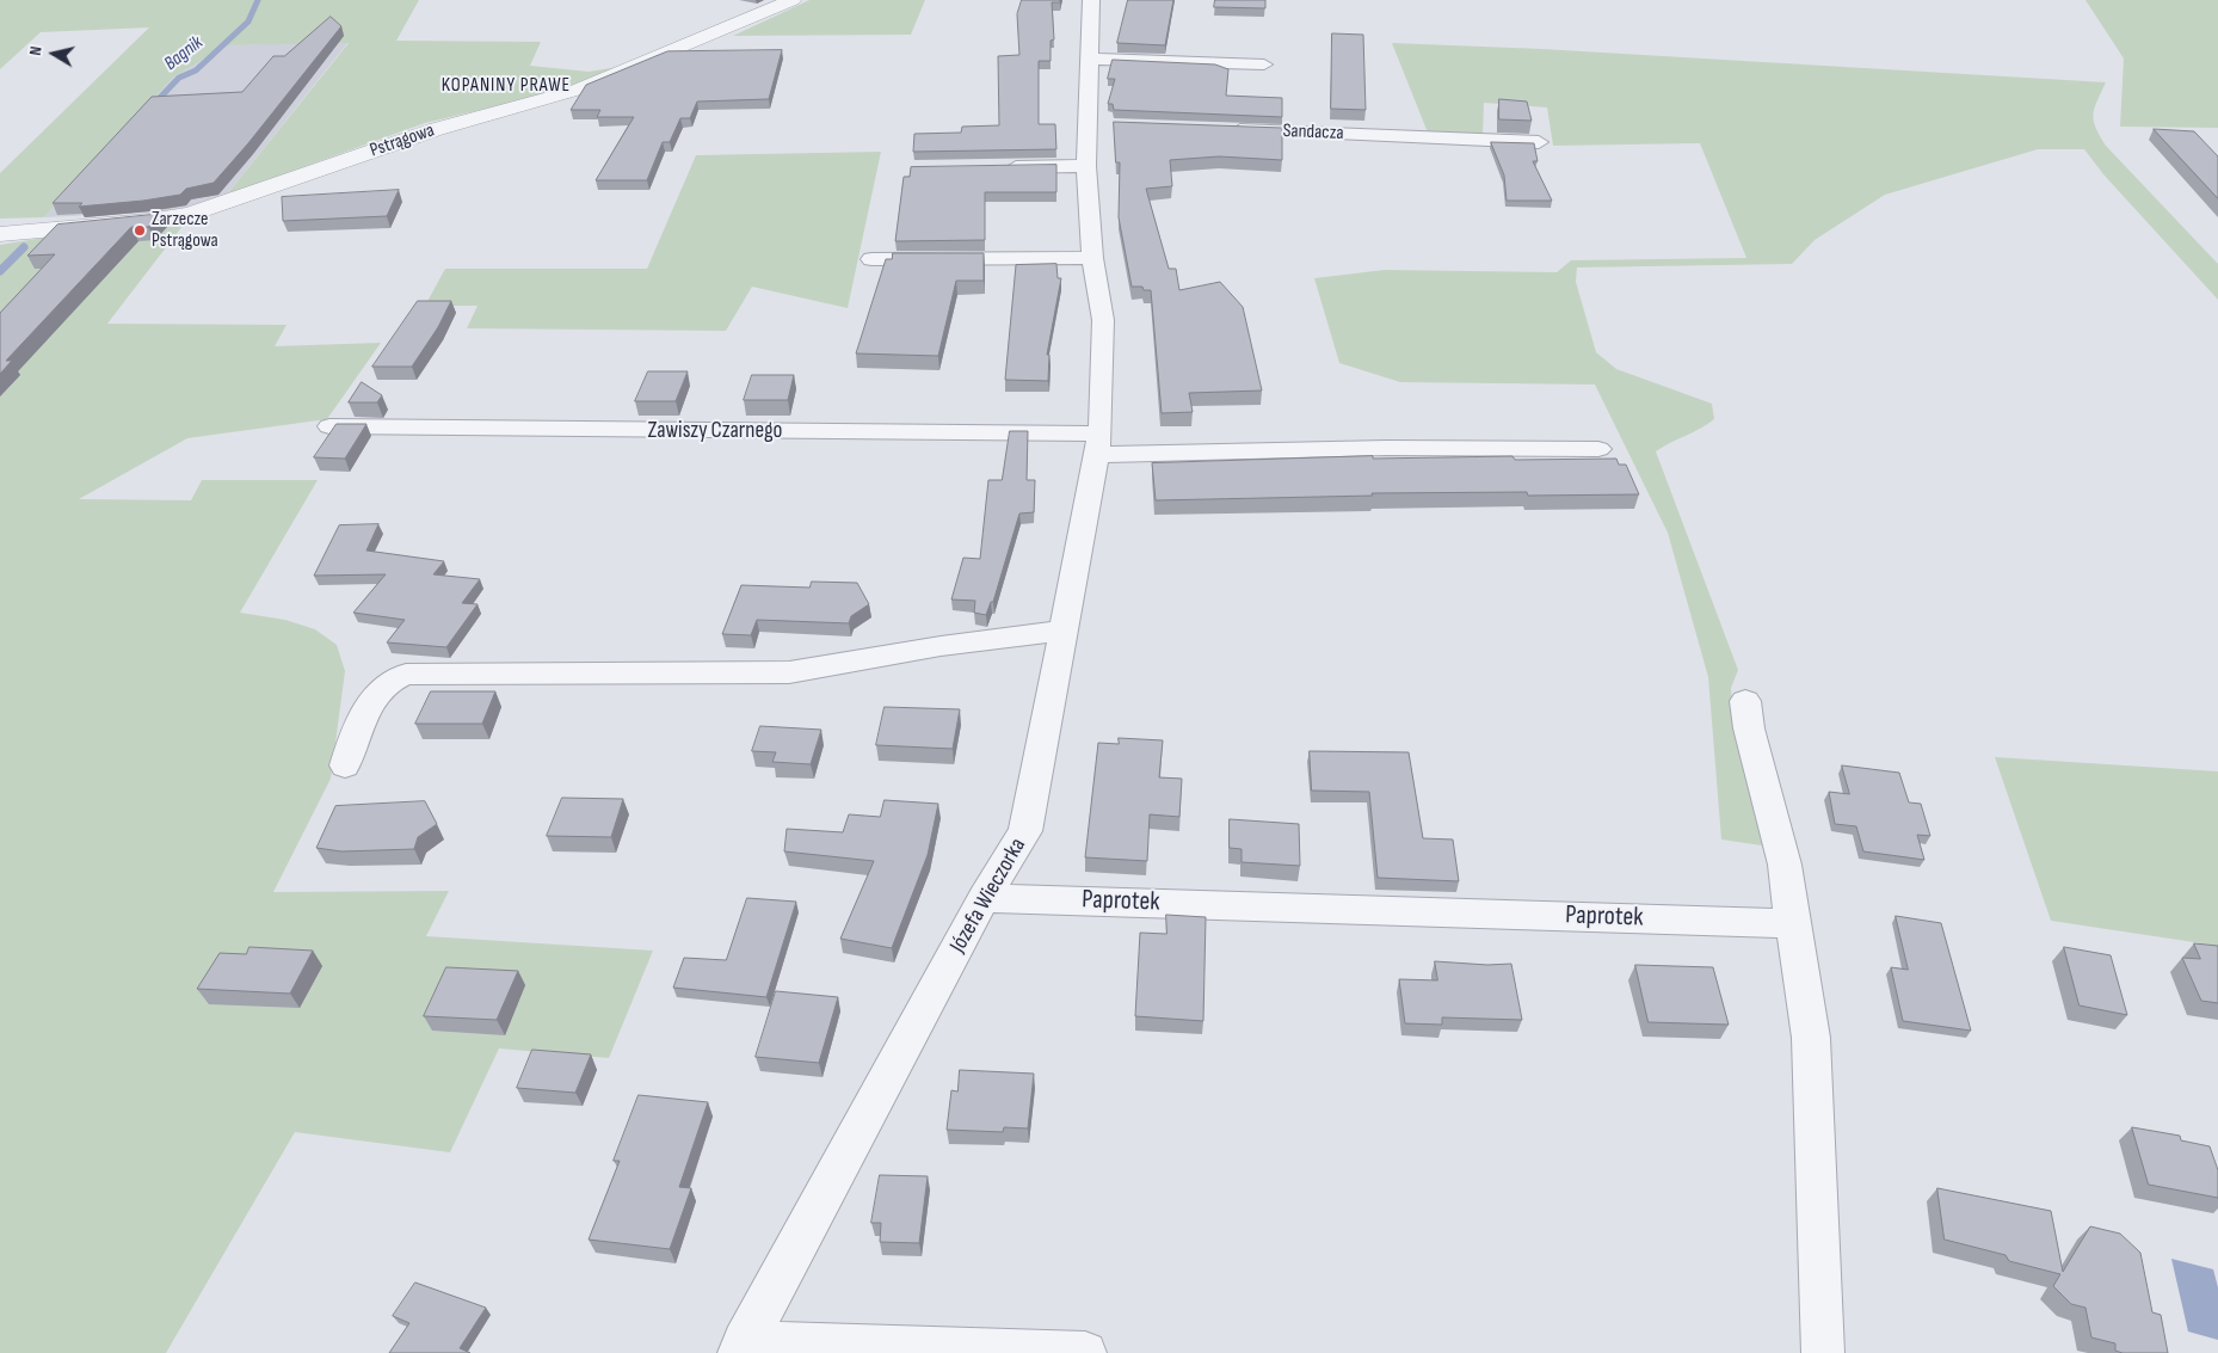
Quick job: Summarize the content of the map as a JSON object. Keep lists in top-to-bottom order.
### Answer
{
  "streets": {
    "street": [
      "Sandacza",
      "Pstrągowa",
      "Zawiszy Czarnego",
      "Józefa Wieczorka",
      "Paprotek"
    ]
  },
  "crossings": [
    ["Zawiszy Czarnego", "Józefa Wieczorka"],
    ["Józefa Wieczorka", "Paprotek"]
  ],
  "districts": ["KOPANINY PRAWE"],
  "water": ["Bagnik"],
  "places": ["Zarzecze Pstrągowa"],
  "north": "left"
}
